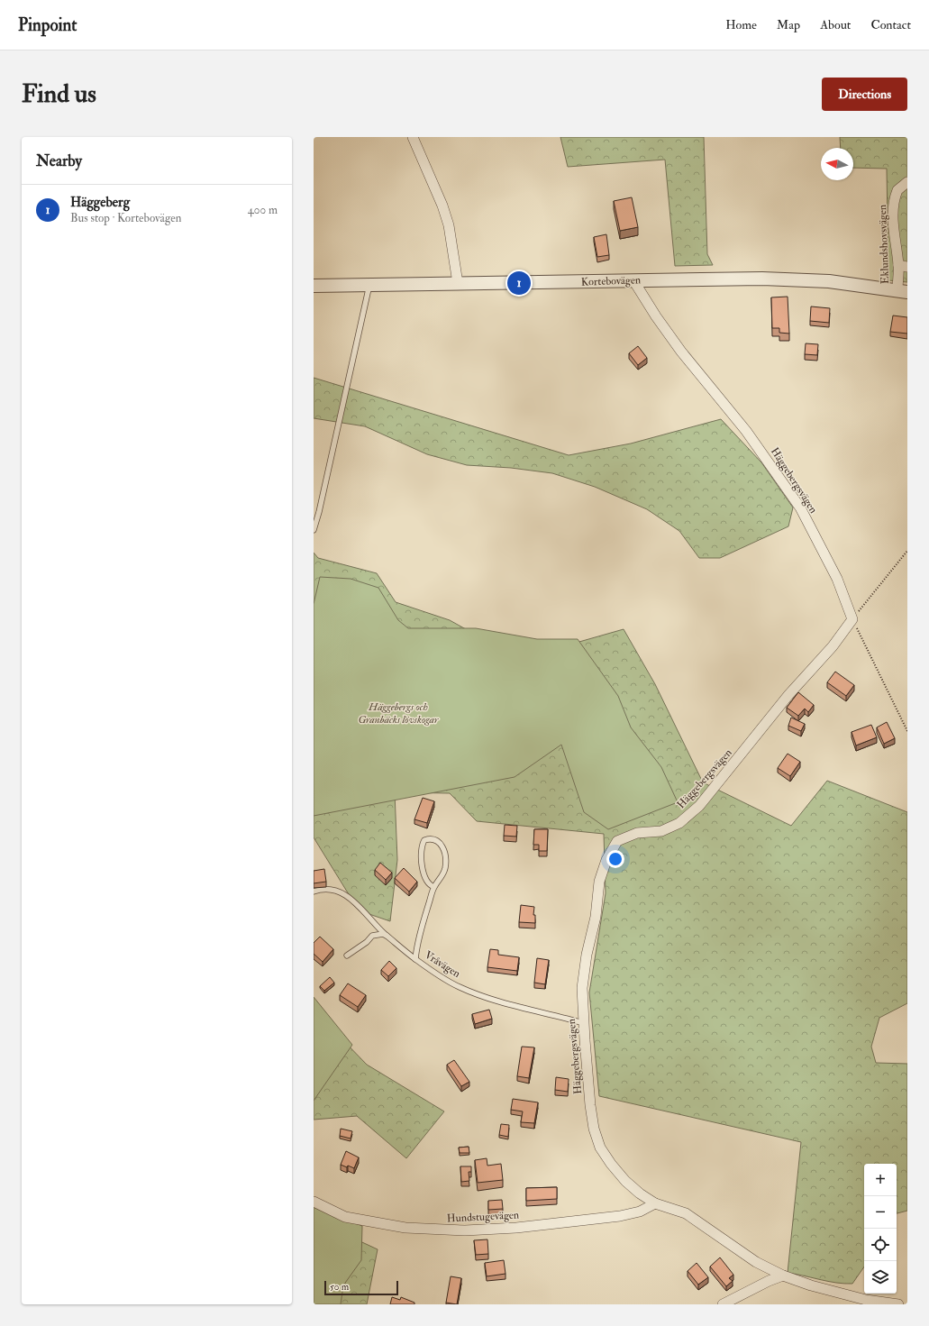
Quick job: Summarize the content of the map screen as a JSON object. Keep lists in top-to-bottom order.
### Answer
{
  "streets": {
    "street": [
      "Eklundshovsvägen",
      "Kortebovägen",
      "Häggebergsvägen",
      "Hundstugevägen"
    ],
    "lane": ["Vråvägen"]
  },
  "crossings": [
    ["Eklundshovsvägen", "Kortebovägen"],
    ["Kortebovägen", "Häggebergsvägen"],
    ["Häggebergsvägen", "Vråvägen"],
    ["Häggebergsvägen", "Hundstugevägen"]
  ],
  "parks": ["Häggebergs och Granbäcks lövskogar"],
  "scale_bar": "50 m",
  "north": "left",
  "page": {
    "header": "Pinpoint",
    "nav": [
      "Home",
      "Map",
      "About",
      "Contact"
    ],
    "buttons": "Directions",
    "title": "Find us",
    "heading": "Nearby",
    "list": [
      {
        "mark": "1",
        "name": "Häggeberg",
        "note": "Bus stop · Kortebovägen",
        "value": "400 m"
      }
    ],
    "pins": "1",
    "map_buttons": ["+", "−"],
    "scale": "50 m"
  }
}
